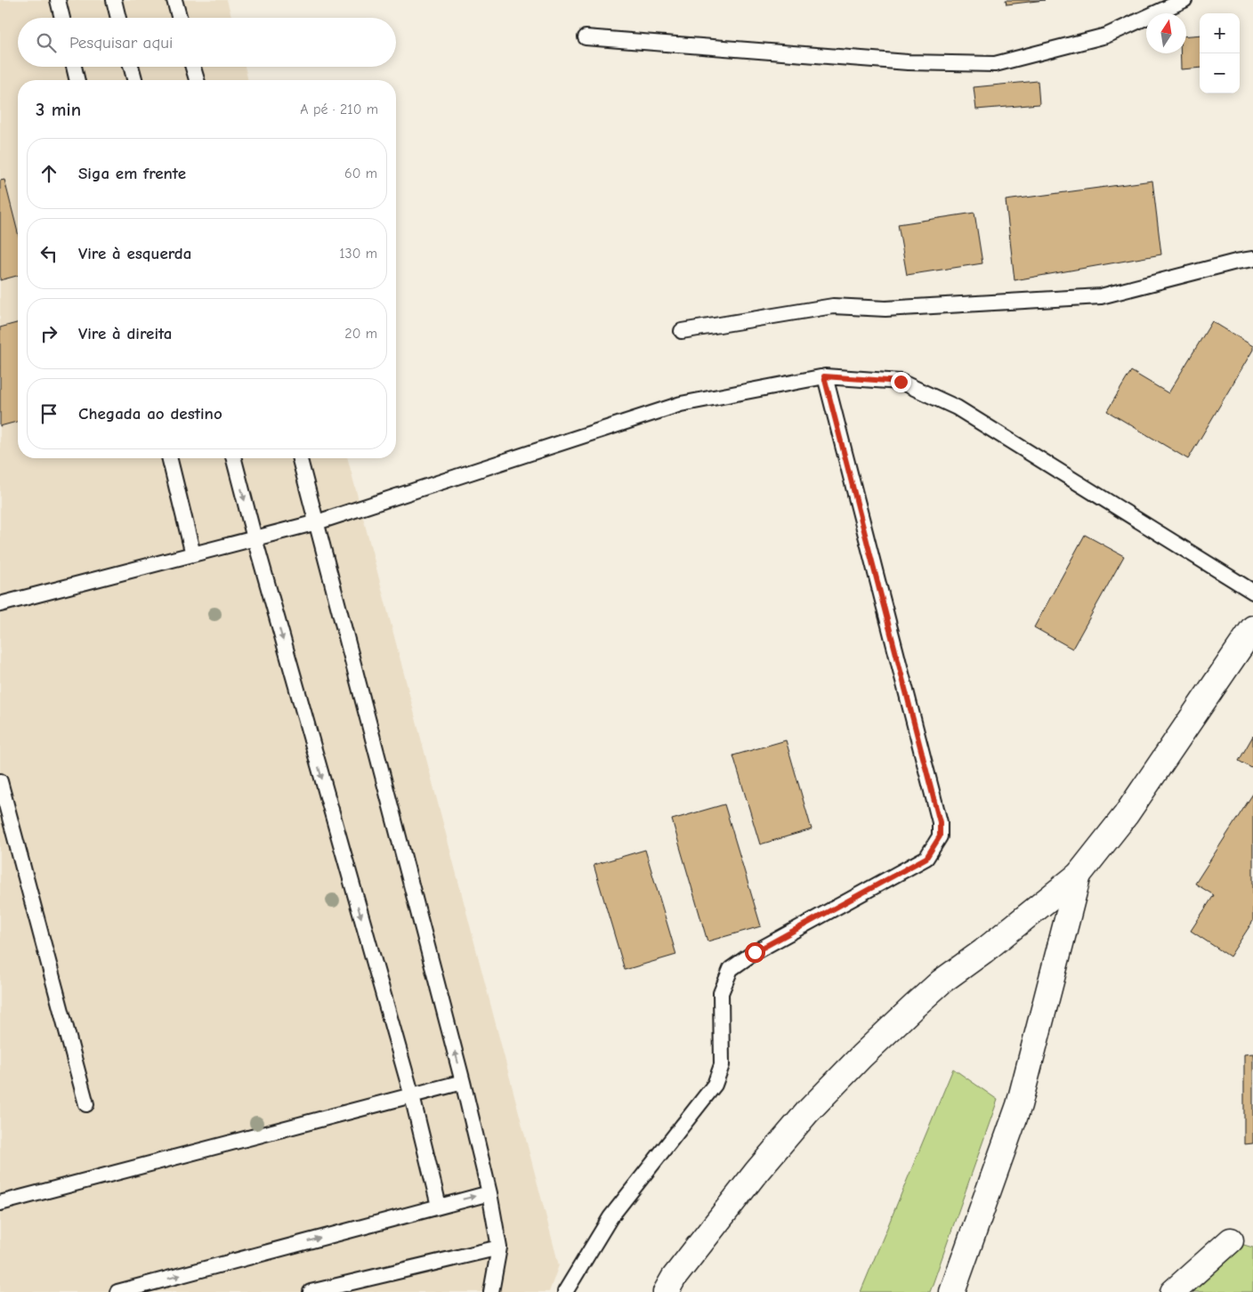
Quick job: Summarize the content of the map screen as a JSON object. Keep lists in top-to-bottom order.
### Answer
{
  "north": "top",
  "page": {
    "map_buttons": ["+", "−"],
    "search": "Pesquisar aqui",
    "heading": ["3 min", "A pé · 210 m"],
    "list": [
      ["Siga em frente", "60 m"],
      ["Vire à esquerda", "130 m"],
      ["Vire à direita", "20 m"],
      "Chegada ao destino"
    ]
  }
}
